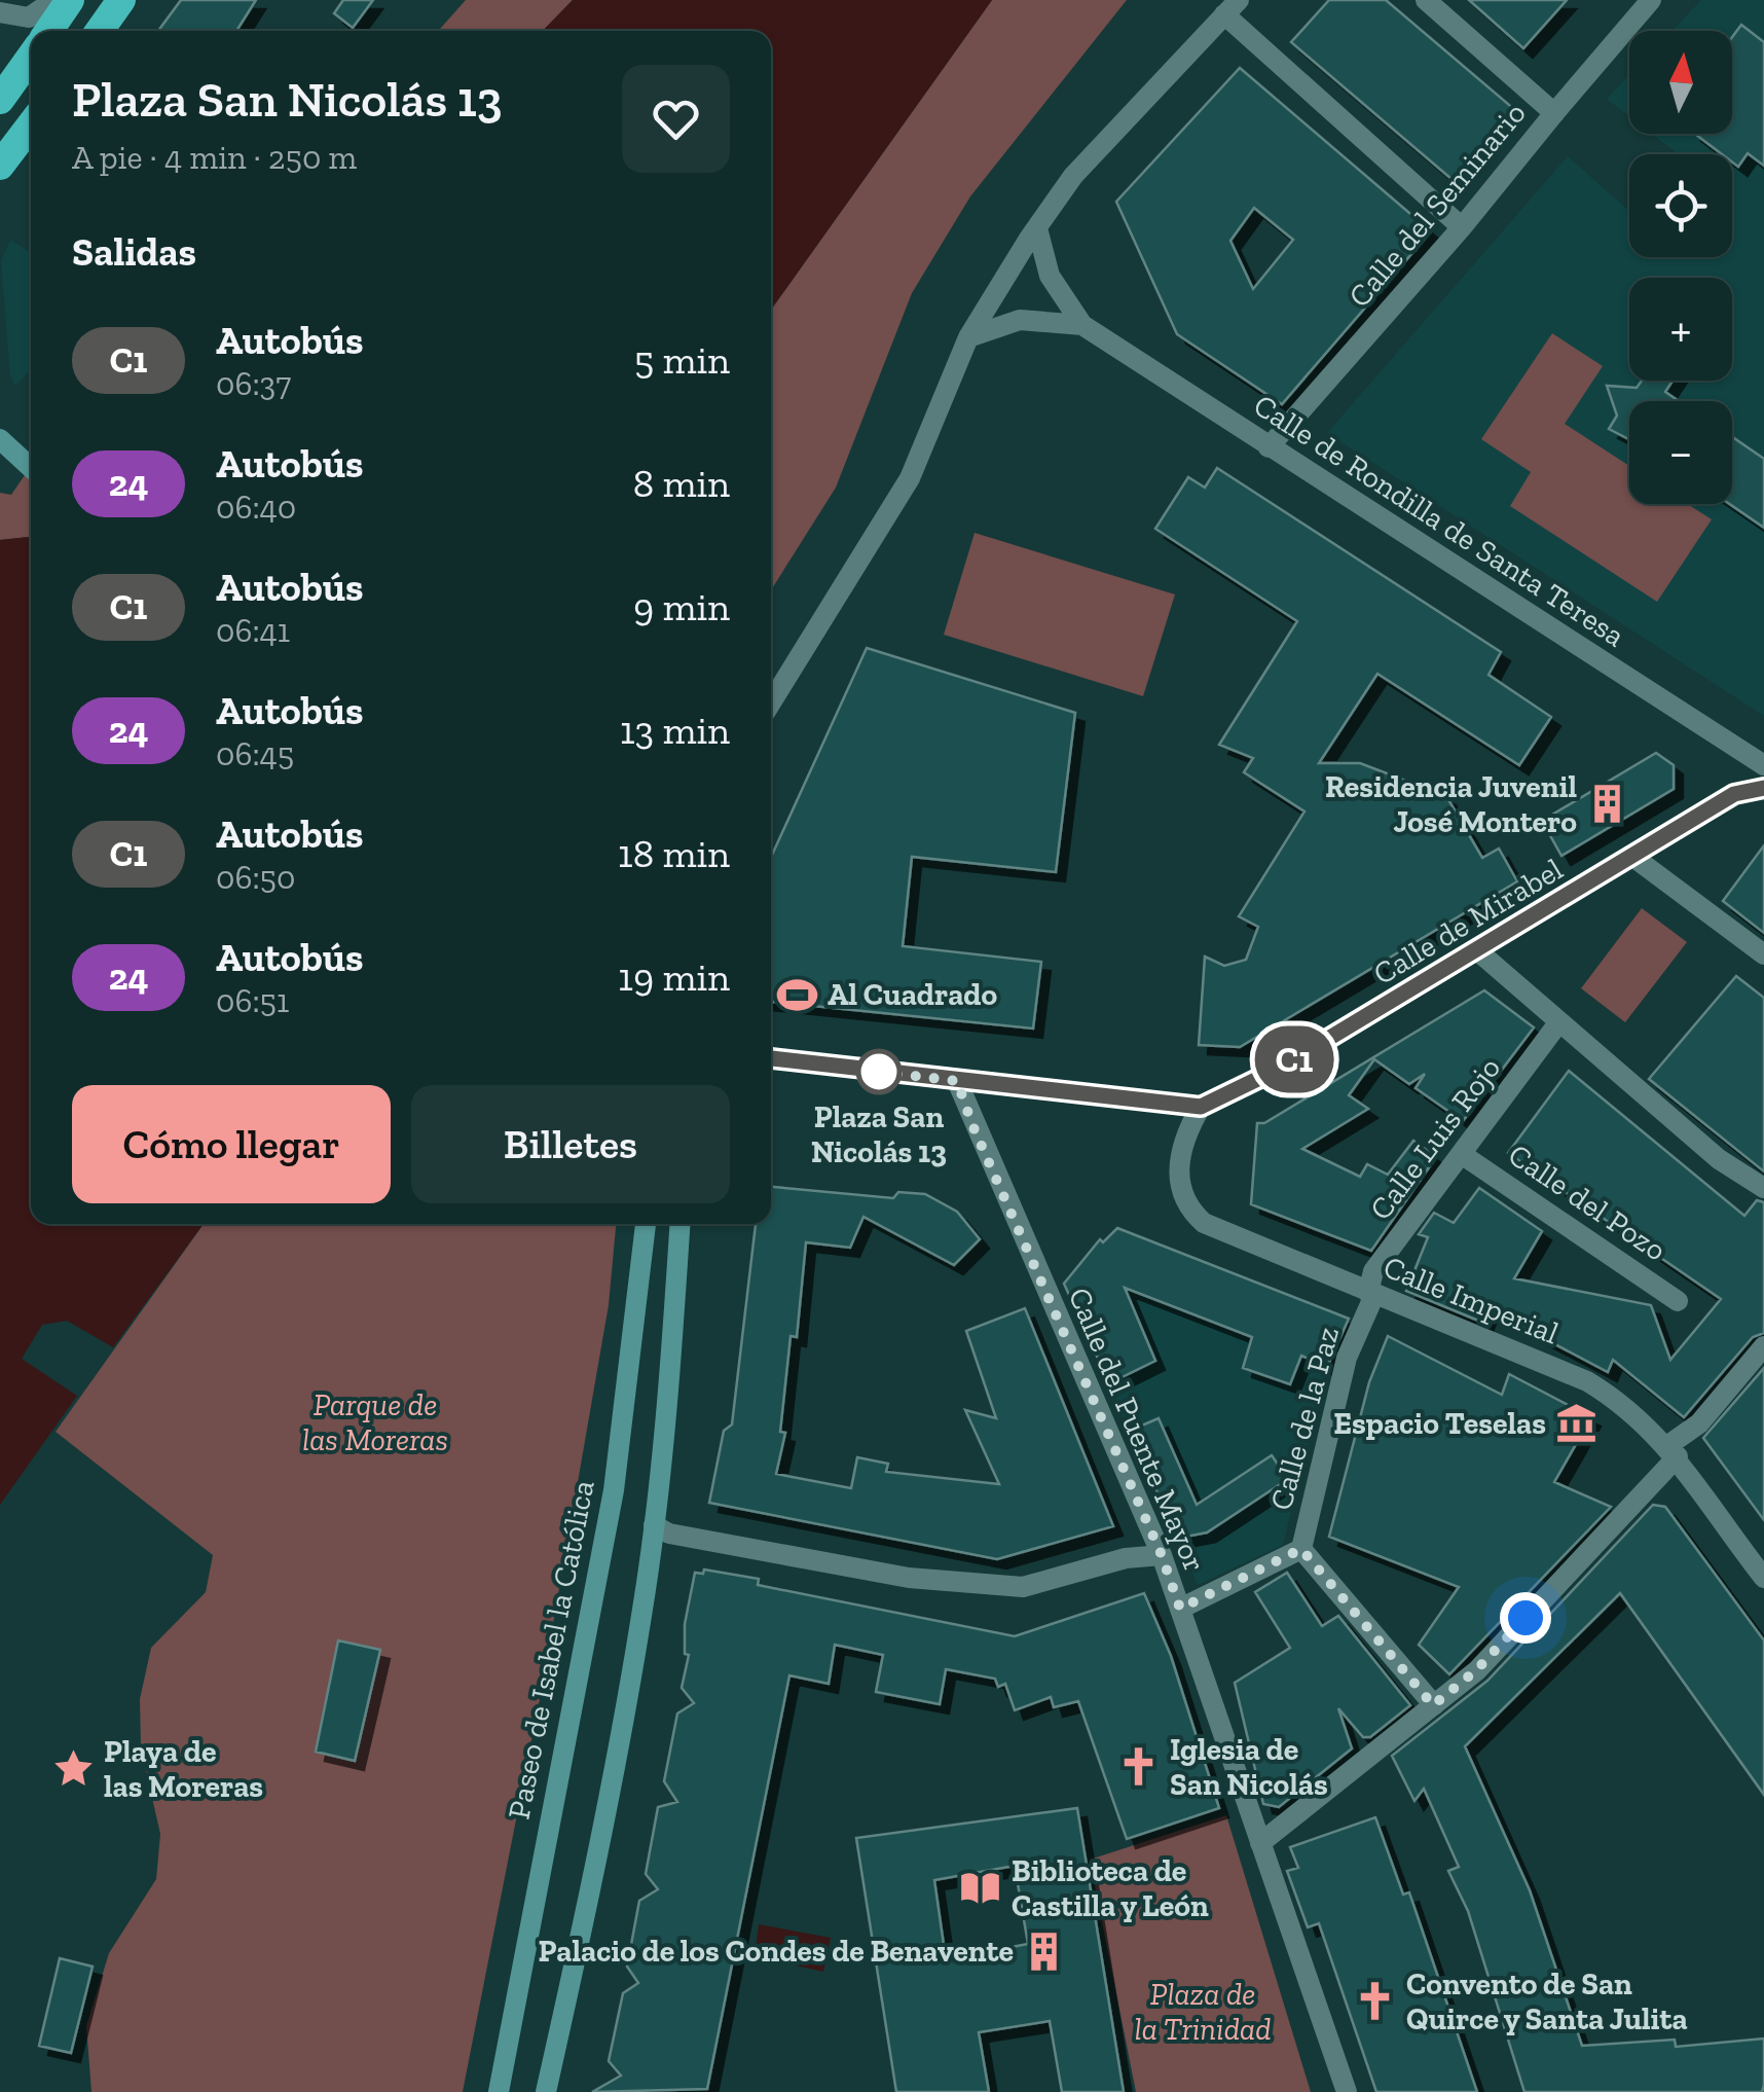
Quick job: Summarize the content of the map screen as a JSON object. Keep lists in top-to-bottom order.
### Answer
{
  "streets": {
    "main road": ["Calle de Mirabel", "Paseo de Isabel la Católica"],
    "street": [
      "Calle del Seminario",
      "Calle de Rondilla de Santa Teresa",
      "Calle Luis Rojo",
      "Calle del Pozo",
      "Calle Imperial",
      "Calle de la Paz",
      "Calle del Puente Mayor"
    ]
  },
  "crossings": [
    ["Calle del Seminario", "Calle de Rondilla de Santa Teresa"],
    ["Calle de Mirabel", "Calle Imperial"],
    ["Calle Luis Rojo", "Calle del Pozo"],
    ["Calle Luis Rojo", "Calle Imperial"],
    ["Calle Luis Rojo", "Calle de la Paz"],
    ["Calle Imperial", "Calle de la Paz"],
    ["Calle de la Paz", "Calle del Puente Mayor"]
  ],
  "parks": ["Parque de las Moreras", "Plaza de la Trinidad"],
  "places": {
    "building": ["Residencia Juvenil José Montero", "Palacio de los Condes de Benavente"],
    "sports": ["Al Cuadrado"],
    "other": ["Plaza San Nicolás 13"],
    "museum": ["Espacio Teselas"],
    "church": ["Iglesia de San Nicolás", "Convento de San Quirce y Santa Julita"],
    "place": ["Playa de las Moreras"],
    "library": ["Biblioteca de Castilla y León"]
  },
  "lines": ["bus line C1"],
  "north": "top",
  "page": {
    "on_map": "C1",
    "map_buttons": ["+", "−"],
    "heading": [
      ["Plaza San Nicolás 13", "A pie · 4 min · 250 m"],
      "Salidas"
    ],
    "list": [
      {
        "mark": "C1",
        "name": "Autobús",
        "note": "06:37",
        "value": "5 min"
      },
      {
        "mark": "24",
        "name": "Autobús",
        "note": "06:40",
        "value": "8 min"
      },
      {
        "mark": "C1",
        "name": "Autobús",
        "note": "06:41",
        "value": "9 min"
      },
      {
        "mark": "24",
        "name": "Autobús",
        "note": "06:45",
        "value": "13 min"
      },
      {
        "mark": "C1",
        "name": "Autobús",
        "note": "06:50",
        "value": "18 min"
      },
      {
        "mark": "24",
        "name": "Autobús",
        "note": "06:51",
        "value": "19 min"
      }
    ],
    "buttons": ["Cómo llegar", "Billetes"]
  }
}
